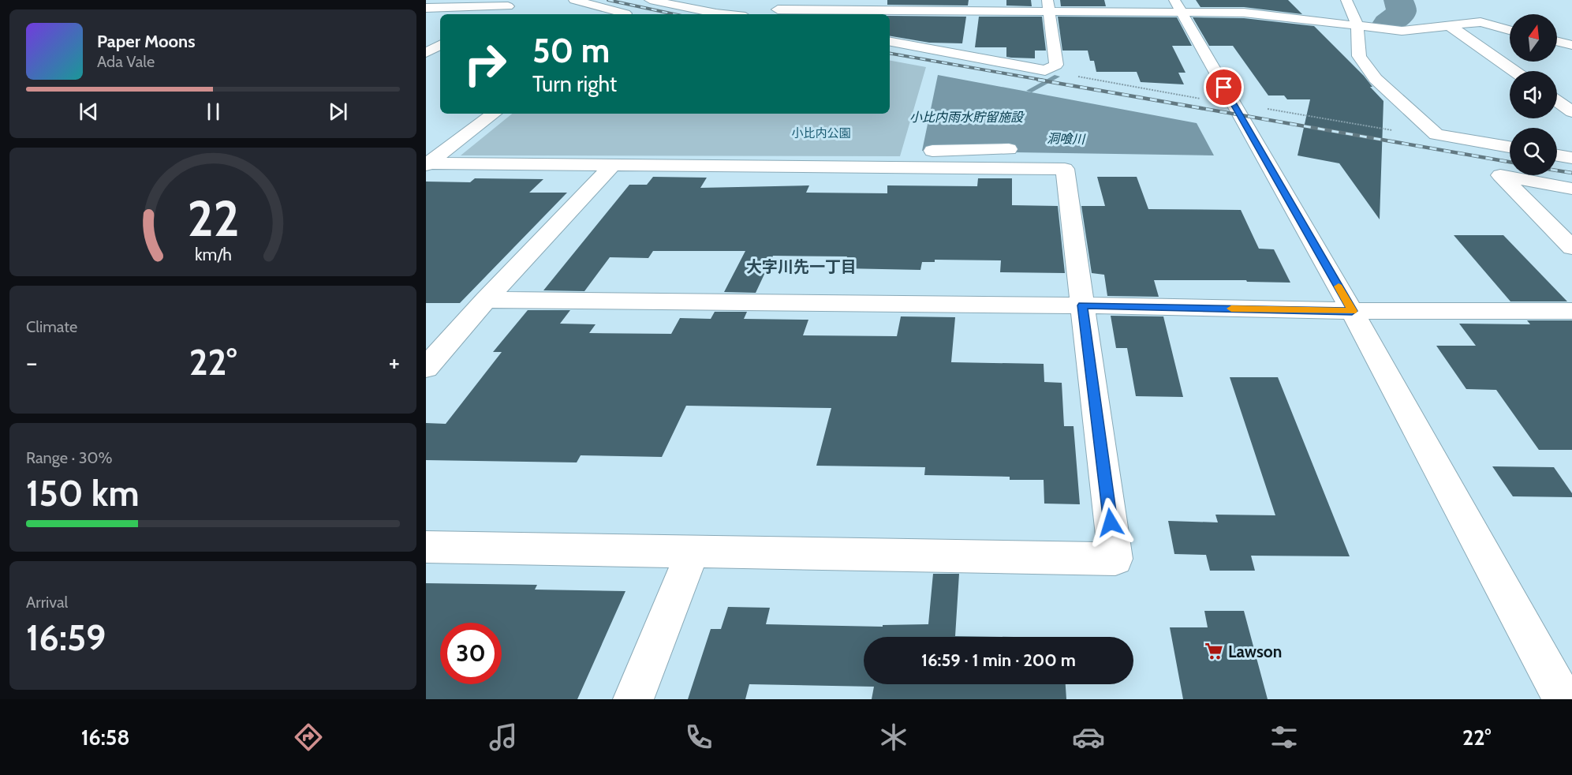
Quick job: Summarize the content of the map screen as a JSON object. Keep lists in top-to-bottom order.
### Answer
{
  "districts": ["大字川先一丁目"],
  "water": ["小比内雨水貯留施設", "洞喰川"],
  "parks": ["小比内公園"],
  "places": {
    "supermarket": ["Lawson"]
  },
  "north": "top",
  "page": {
    "turn": ["50 m", "Turn right"],
    "song": ["Paper Moons", "Ada Vale"],
    "tile": [
      "Climate",
      ["Range · 30%", "150 km"],
      ["Arrival", "16:59"]
    ],
    "heat": ["−", "22°", "+"],
    "limit": "30",
    "trip": "16:59 · 1 min · 200 m",
    "tabs": ["16:58", "22°"],
    "gauge": ["22", "km/h"]
  }
}
